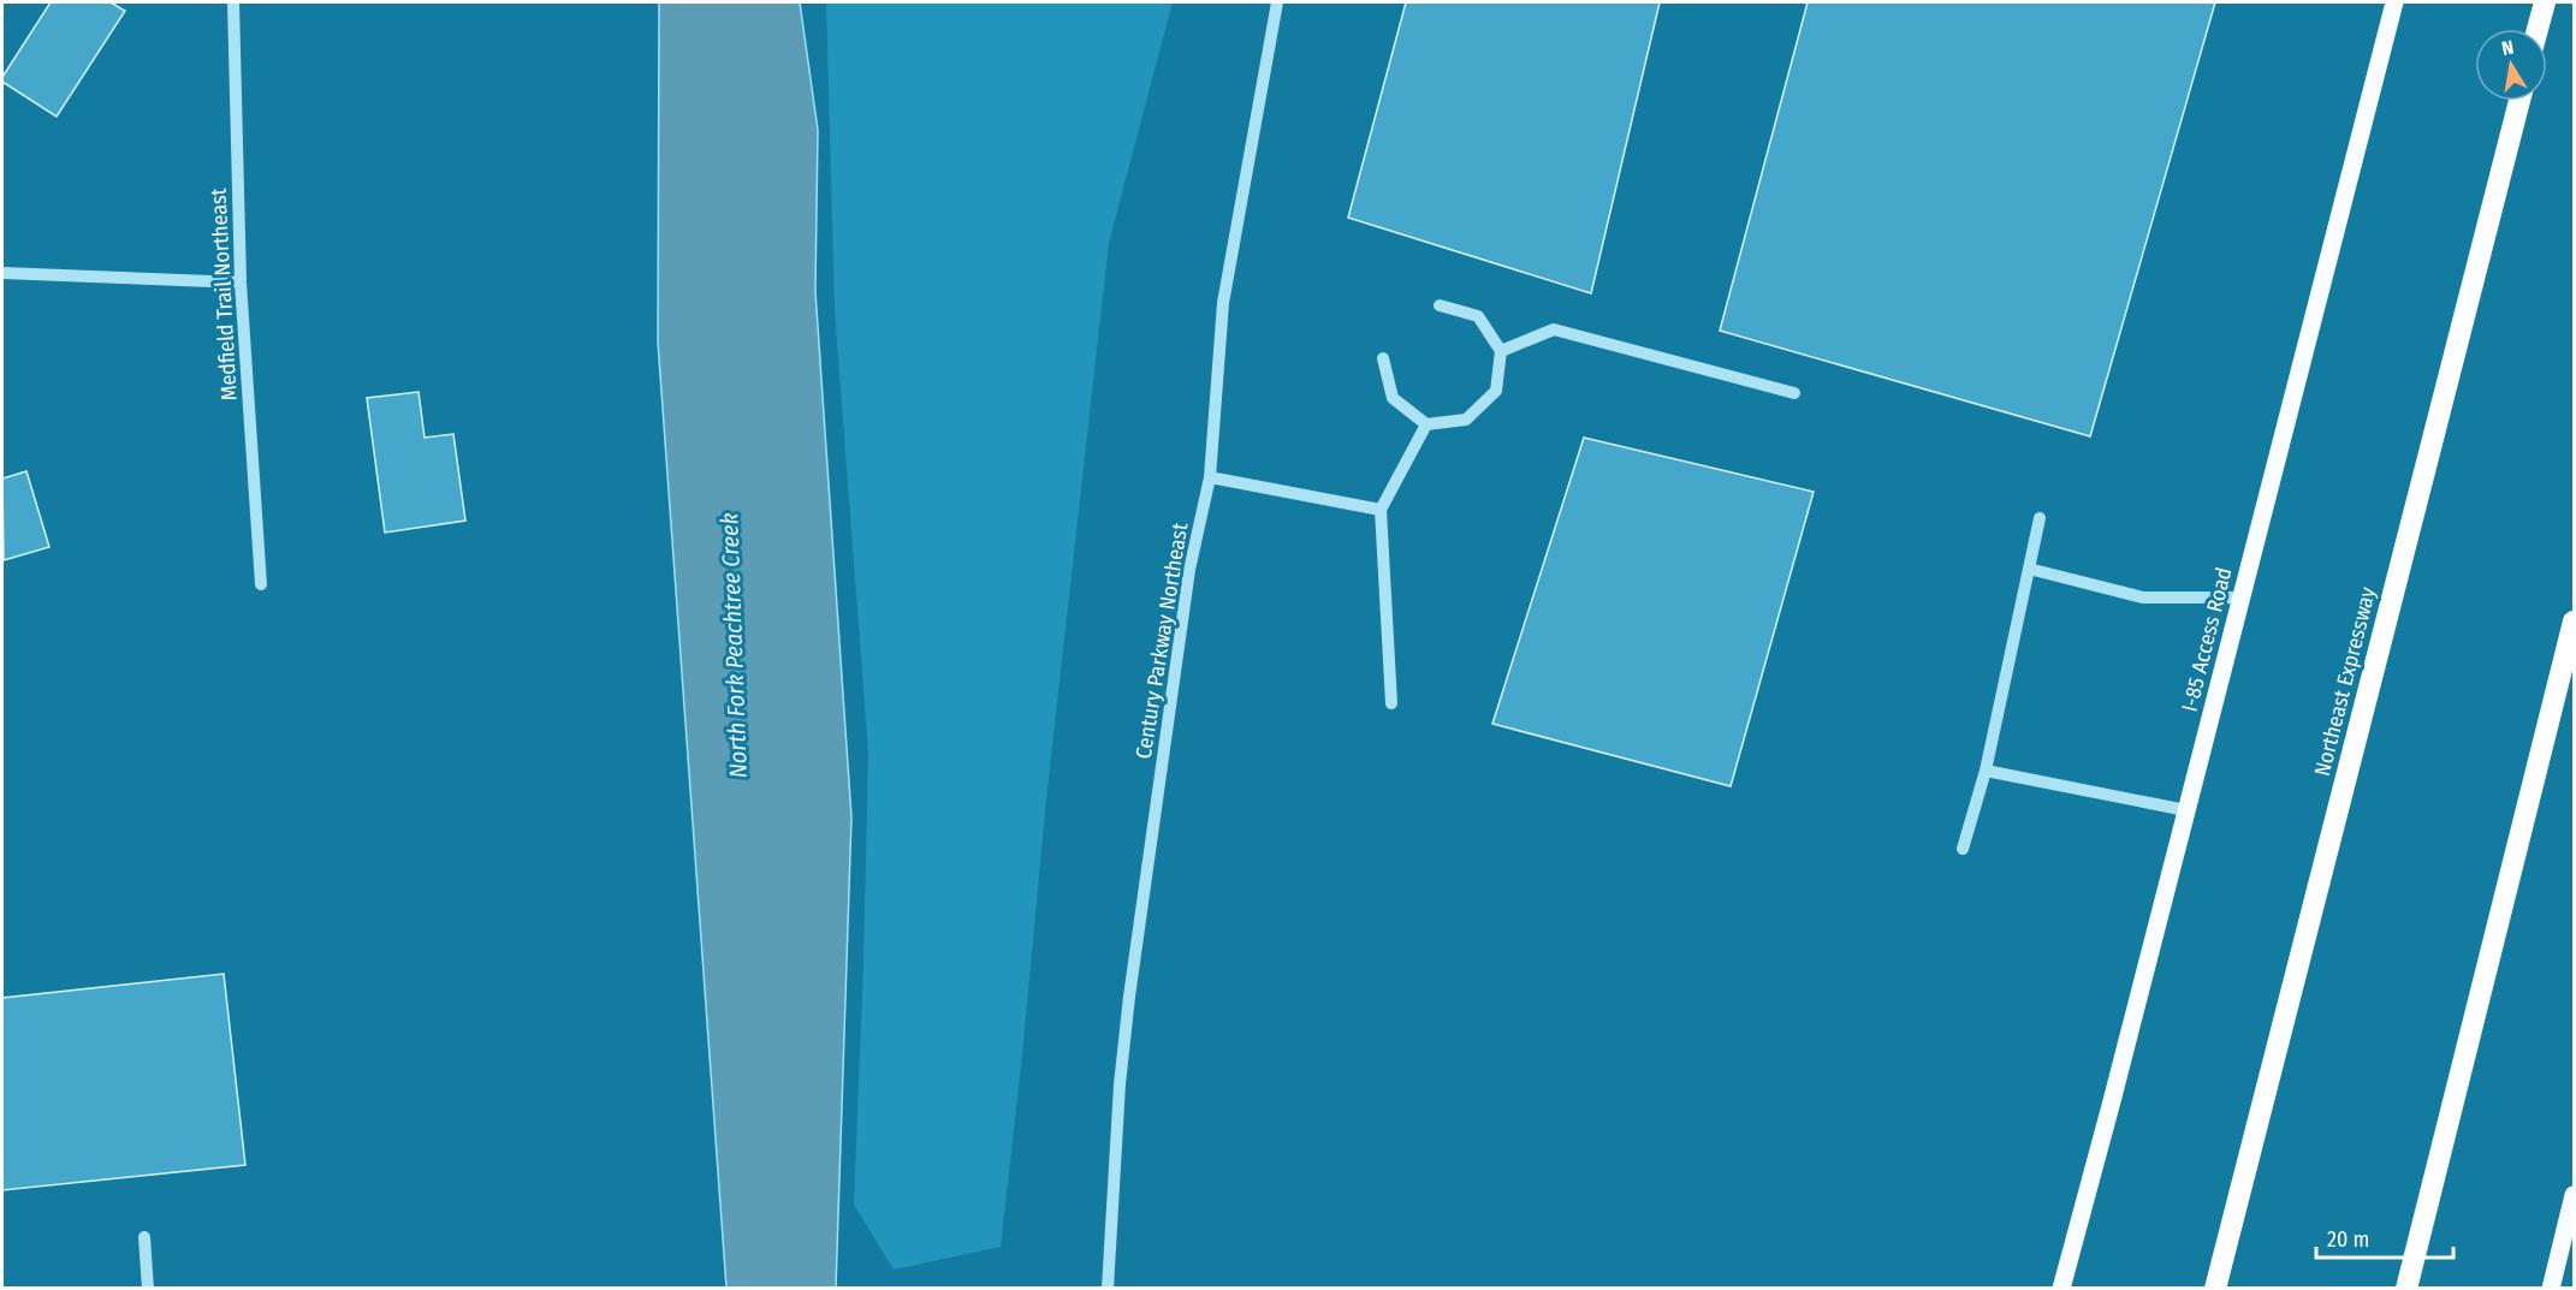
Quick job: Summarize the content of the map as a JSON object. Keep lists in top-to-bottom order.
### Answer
{
  "streets": {
    "highway": ["Northeast Expressway"],
    "main road": ["I-85 Access Road"],
    "street": ["Medfield Trail Northeast", "Century Parkway Northeast"]
  },
  "water": ["North Fork Peachtree Creek"],
  "scale_bar": "20 m",
  "north": "top"
}
